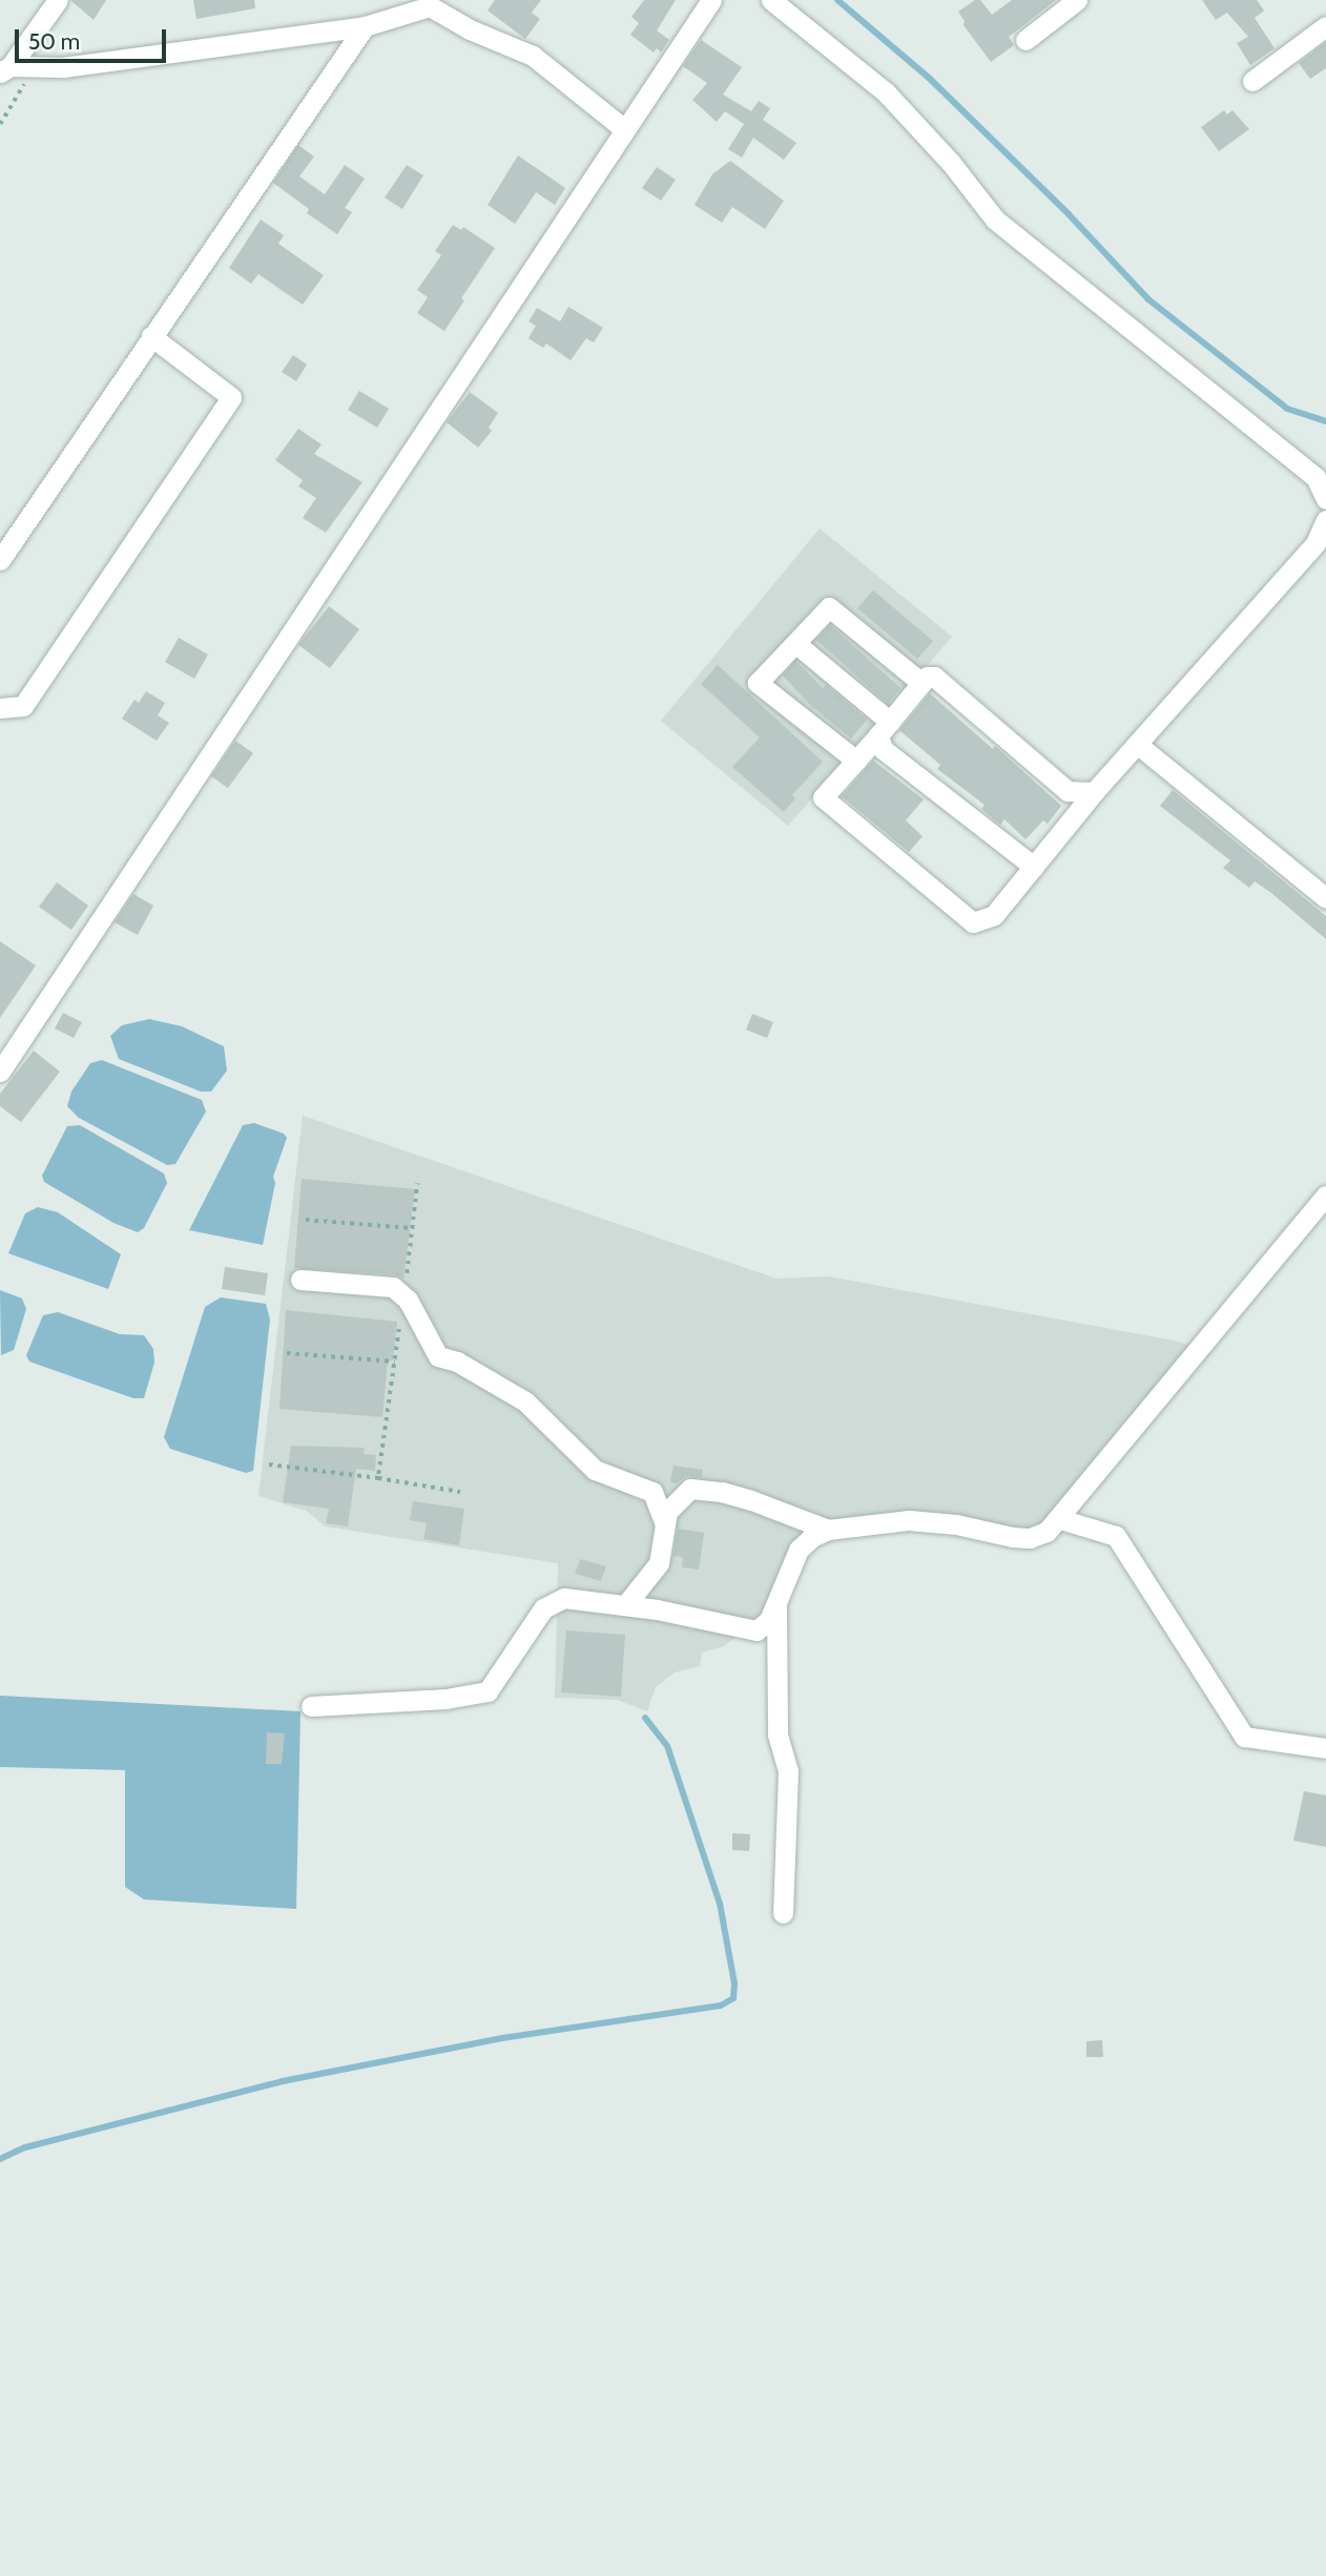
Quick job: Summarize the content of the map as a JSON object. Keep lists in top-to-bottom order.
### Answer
{
  "scale_bar": "50 m"
}
